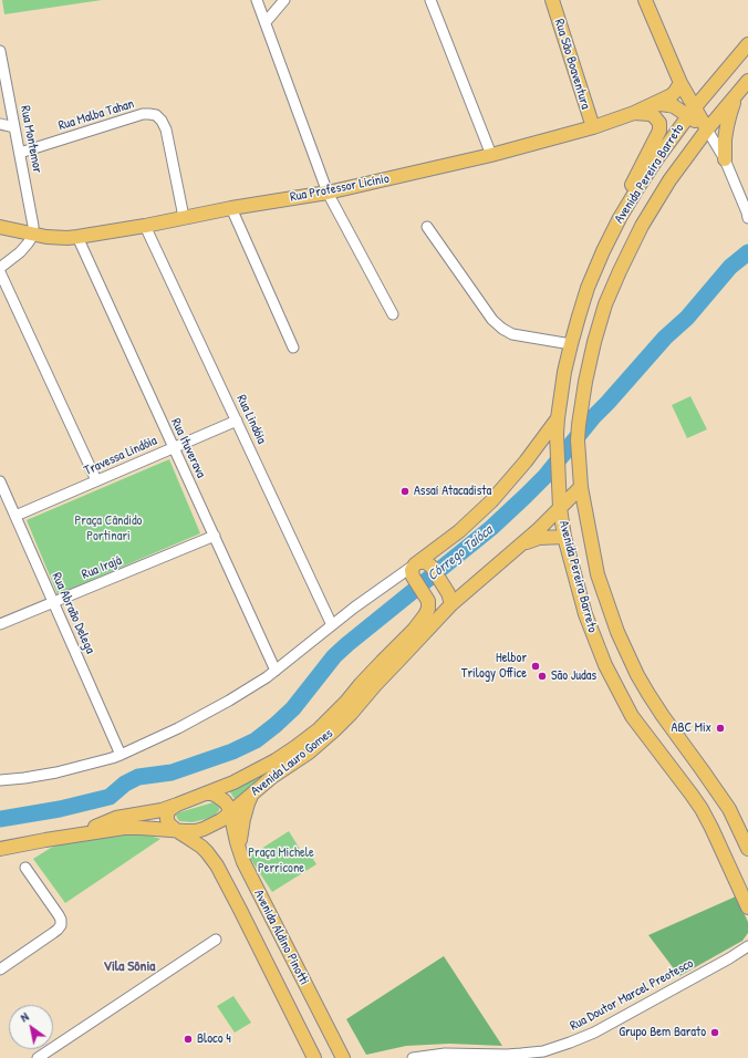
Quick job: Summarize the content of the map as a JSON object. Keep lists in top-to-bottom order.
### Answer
{
  "streets": {
    "main road": [
      "Rua São Boaventura",
      "Avenida Pereira Barreto",
      "Rua Professor Licínio",
      "Avenida Lauro Gomes",
      "Avenida Aldino Pinotti"
    ],
    "street": [
      "Rua Malba Tahan",
      "Rua Montemor",
      "Rua Lindóia",
      "Rua Ituverava",
      "Travessa Lindóia",
      "Rua Irajá",
      "Rua Abraão Delega",
      "Rua Doutor Marcel Preotesco"
    ]
  },
  "crossings": [
    ["Rua São Boaventura", "Rua Professor Licínio"],
    ["Rua Malba Tahan", "Rua Montemor"],
    ["Rua Malba Tahan", "Rua Professor Licínio"],
    ["Rua Montemor", "Rua Professor Licínio"],
    ["Avenida Pereira Barreto", "Avenida Lauro Gomes"],
    ["Rua Professor Licínio", "Rua Lindóia"],
    ["Rua Professor Licínio", "Rua Ituverava"],
    ["Rua Lindóia", "Travessa Lindóia"],
    ["Rua Ituverava", "Travessa Lindóia"],
    ["Rua Ituverava", "Rua Irajá"],
    ["Travessa Lindóia", "Rua Abraão Delega"],
    ["Rua Irajá", "Rua Abraão Delega"],
    ["Avenida Lauro Gomes", "Avenida Aldino Pinotti"]
  ],
  "districts": ["Vila Sônia"],
  "water": ["Córrego Taióca"],
  "parks": ["Praça Cândido Portinari", "Praça Michele Perricone"],
  "places": [
    "Assaí Atacadista",
    "Helbor Trilogy Office",
    "São Judas",
    "ABC Mix",
    "Grupo Bem Barato",
    "Bloco 4"
  ],
  "north": "top left"
}
